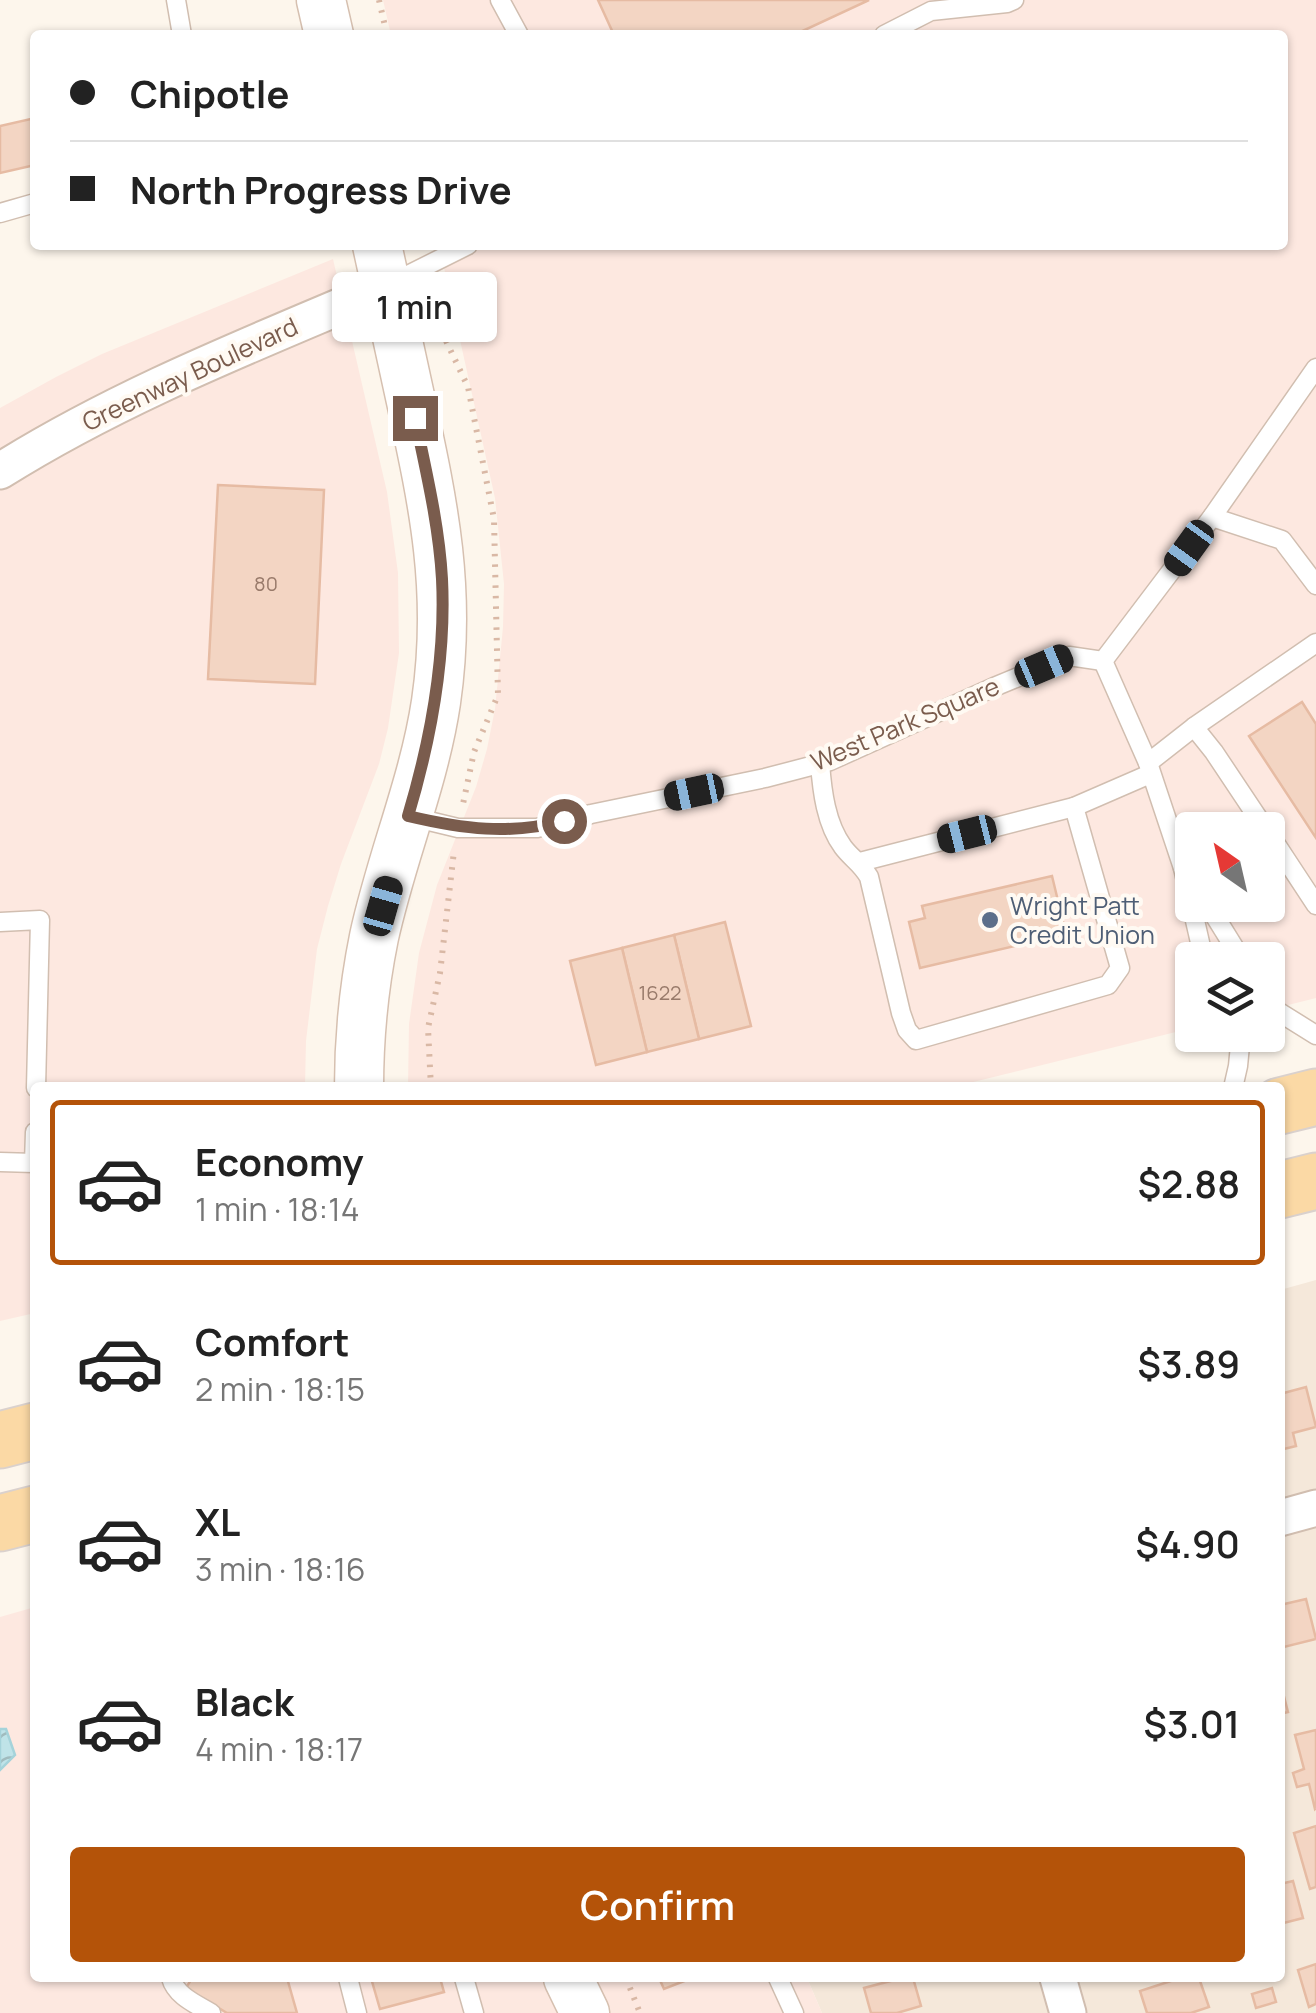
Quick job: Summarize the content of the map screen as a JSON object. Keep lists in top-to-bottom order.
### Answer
{
  "streets": {
    "street": ["Greenway Boulevard"],
    "lane": ["West Park Square"]
  },
  "places": ["Wright Patt Credit Union"],
  "house_numbers": ["80", "1622"],
  "north": "top left",
  "page": {
    "banner": ["Chipotle", "North Progress Drive"],
    "bubble": "1 min",
    "list": [
      {
        "name": "Economy",
        "note": "1 min · 18:14",
        "value": "$2.88"
      },
      {
        "name": "Comfort",
        "note": "2 min · 18:15",
        "value": "$3.89"
      },
      {
        "name": "XL",
        "note": "3 min · 18:16",
        "value": "$4.90"
      },
      {
        "name": "Black",
        "note": "4 min · 18:17",
        "value": "$3.01"
      }
    ],
    "buttons": "Confirm"
  }
}
